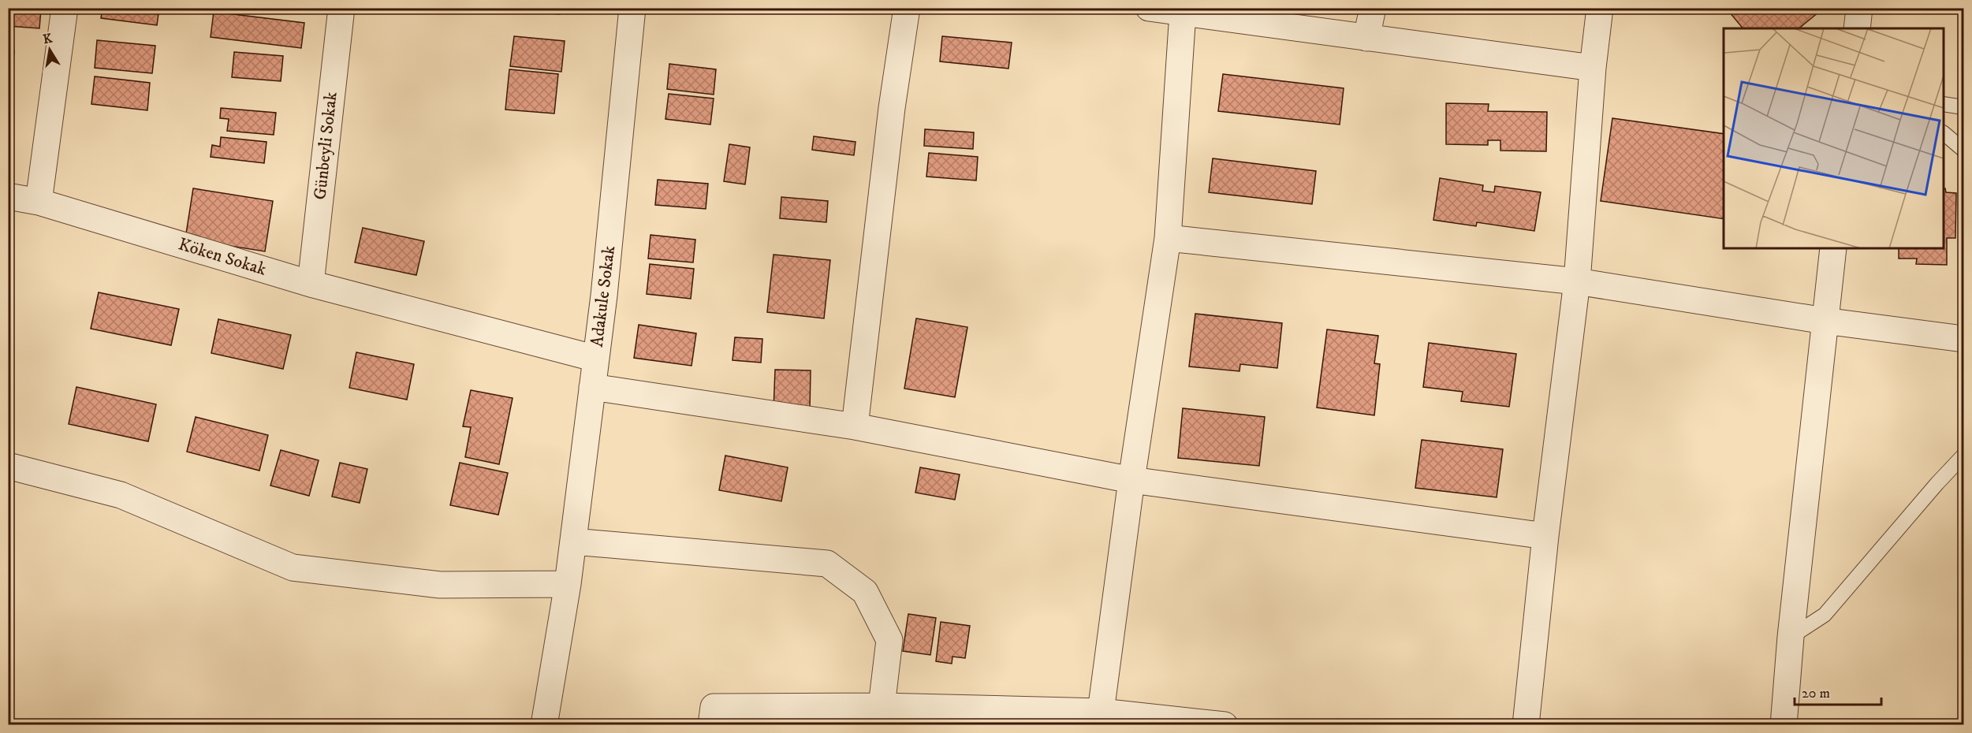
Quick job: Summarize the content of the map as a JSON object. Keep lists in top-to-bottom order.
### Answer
{
  "streets": {
    "street": ["Günbeyli Sokak", "Köken Sokak", "Adakule Sokak"]
  },
  "crossings": [
    ["Günbeyli Sokak", "Köken Sokak"],
    ["Köken Sokak", "Adakule Sokak"]
  ],
  "scale_bar": "20 m",
  "north": "top"
}
